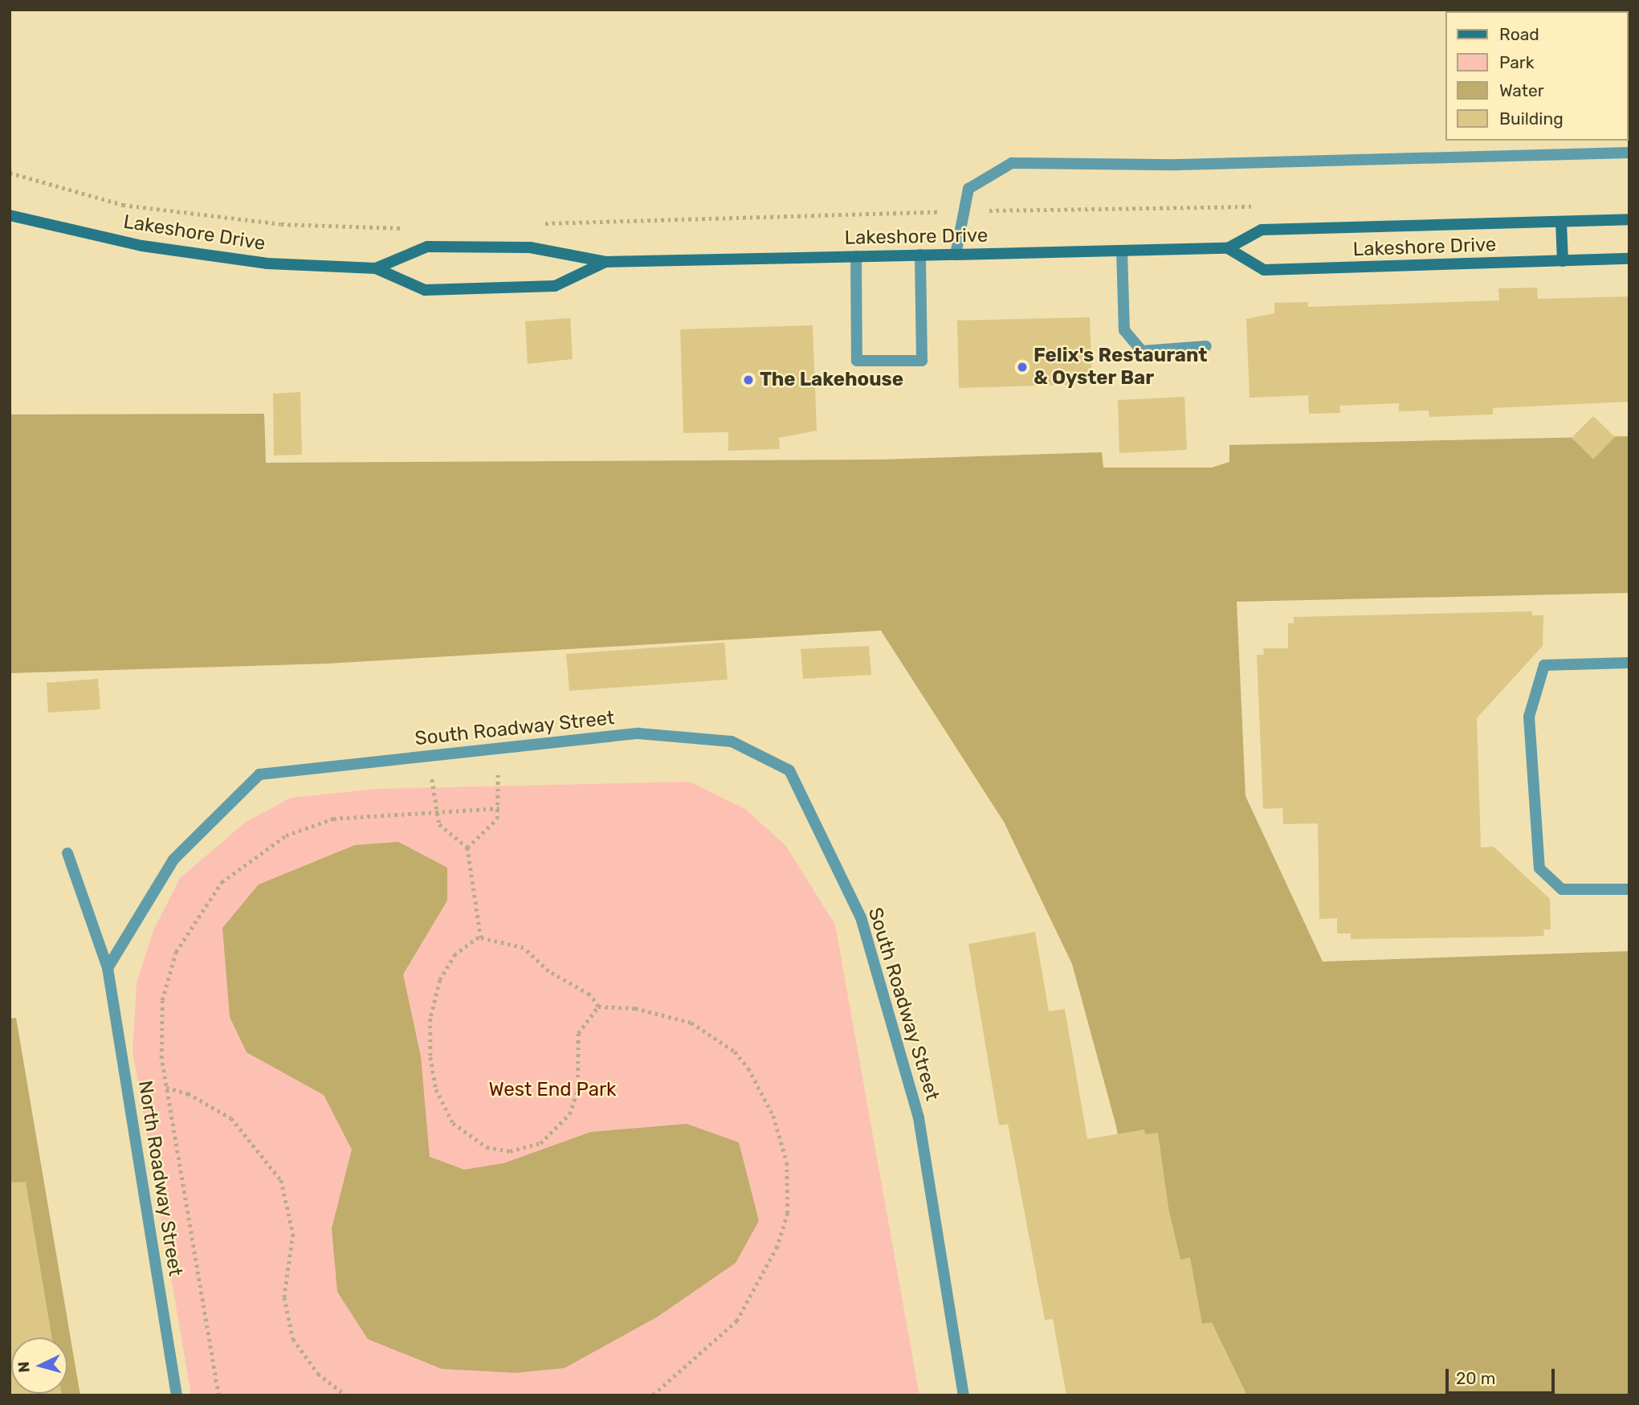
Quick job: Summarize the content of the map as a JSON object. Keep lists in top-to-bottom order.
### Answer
{
  "streets": {
    "street": ["Lakeshore Drive", "South Roadway Street", "North Roadway Street"]
  },
  "crossings": [
    ["South Roadway Street", "North Roadway Street"]
  ],
  "parks": ["West End Park"],
  "places": ["Felix's Restaurant & Oyster Bar", "The Lakehouse"],
  "legend": [
    "Road",
    "Park",
    "Water",
    "Building"
  ],
  "scale_bar": "20 m",
  "north": "left"
}
